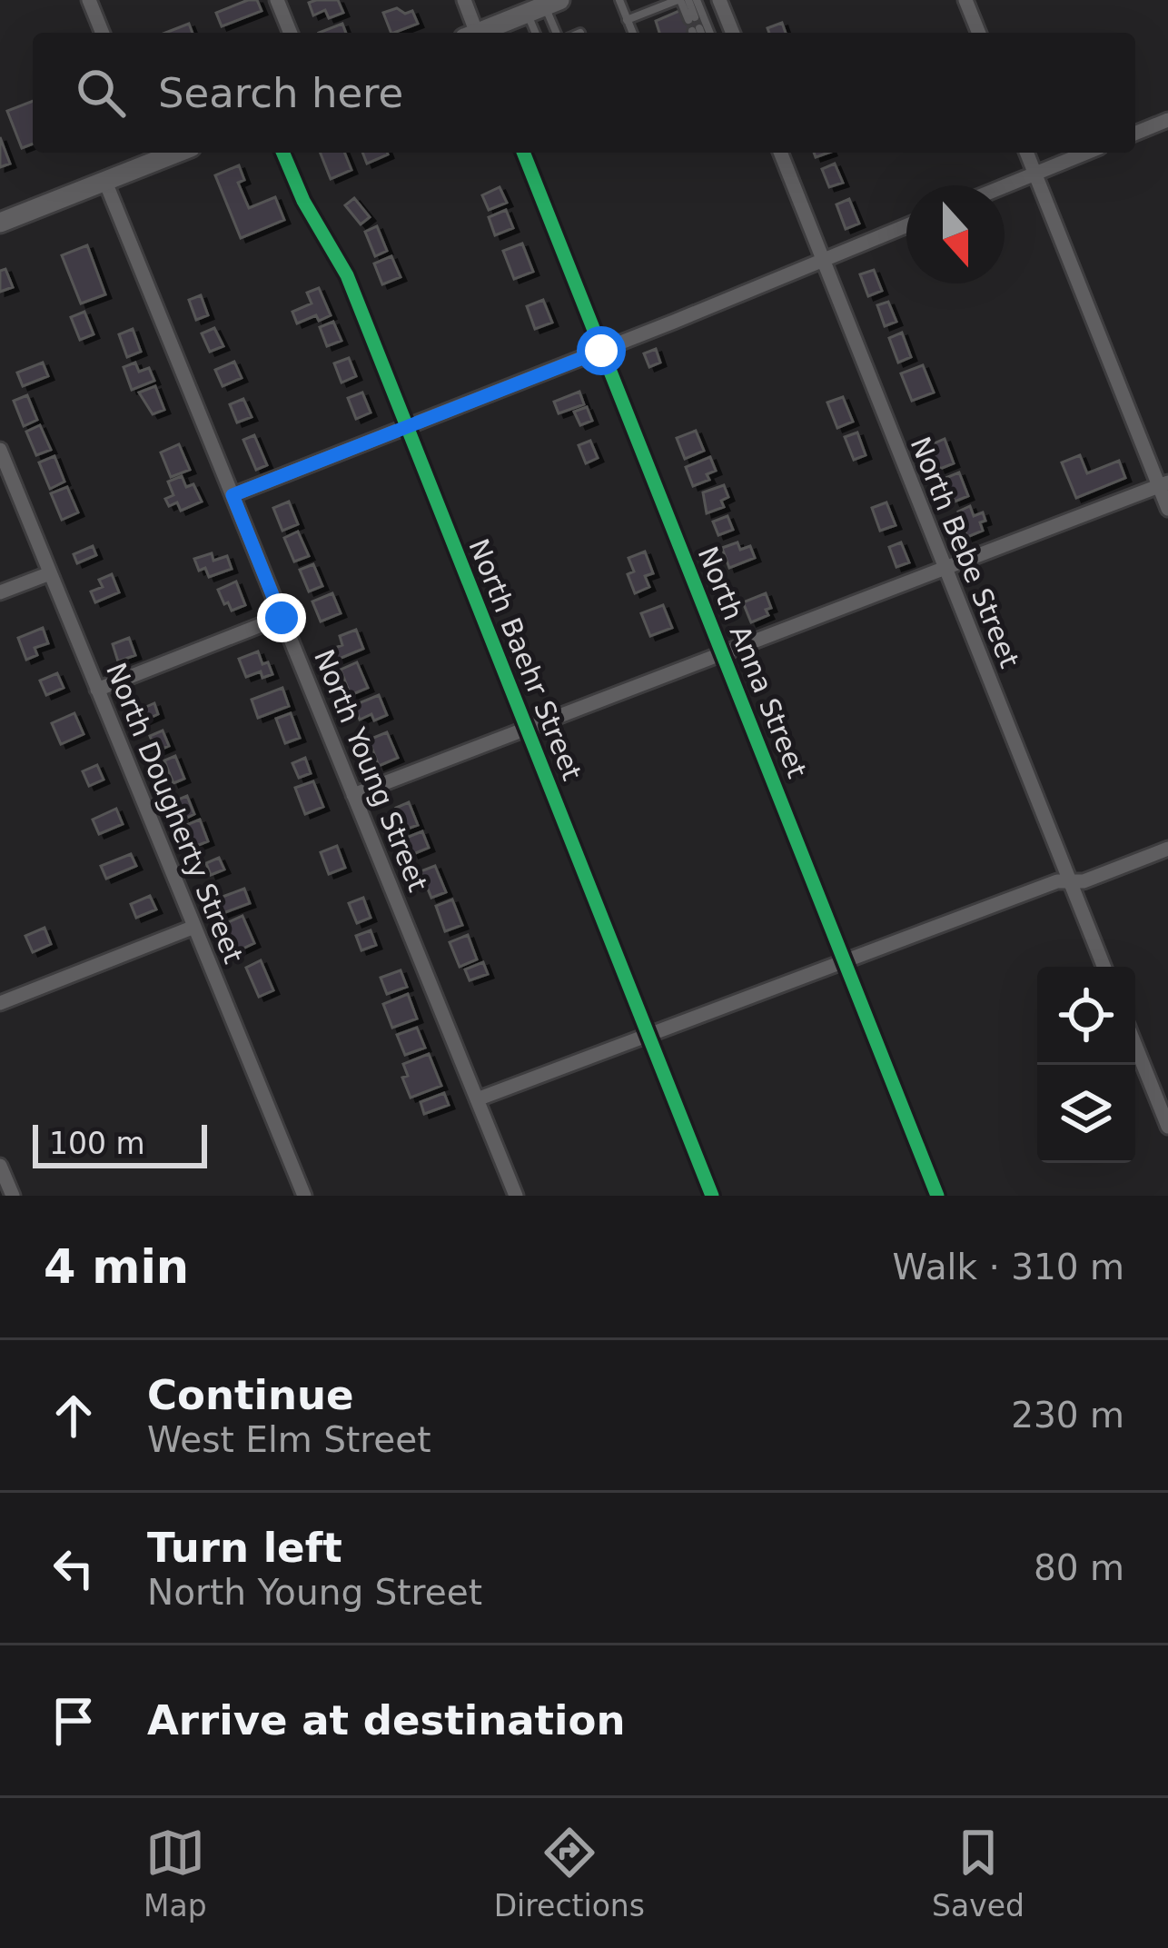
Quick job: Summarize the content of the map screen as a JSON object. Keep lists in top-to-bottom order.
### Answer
{
  "streets": {
    "street": [
      "North Bebe Street",
      "North Baehr Street",
      "North Anna Street",
      "North Young Street",
      "North Dougherty Street"
    ]
  },
  "scale_bar": "100 m",
  "north": "bottom",
  "page": {
    "search": "Search here",
    "scale": "100 m",
    "heading": ["4 min", "Walk · 310 m"],
    "list": [
      ["Continue", "West Elm Street", "230 m"],
      ["Turn left", "North Young Street", "80 m"],
      "Arrive at destination"
    ],
    "nav": ["Map", "Directions", "Saved"]
  }
}
